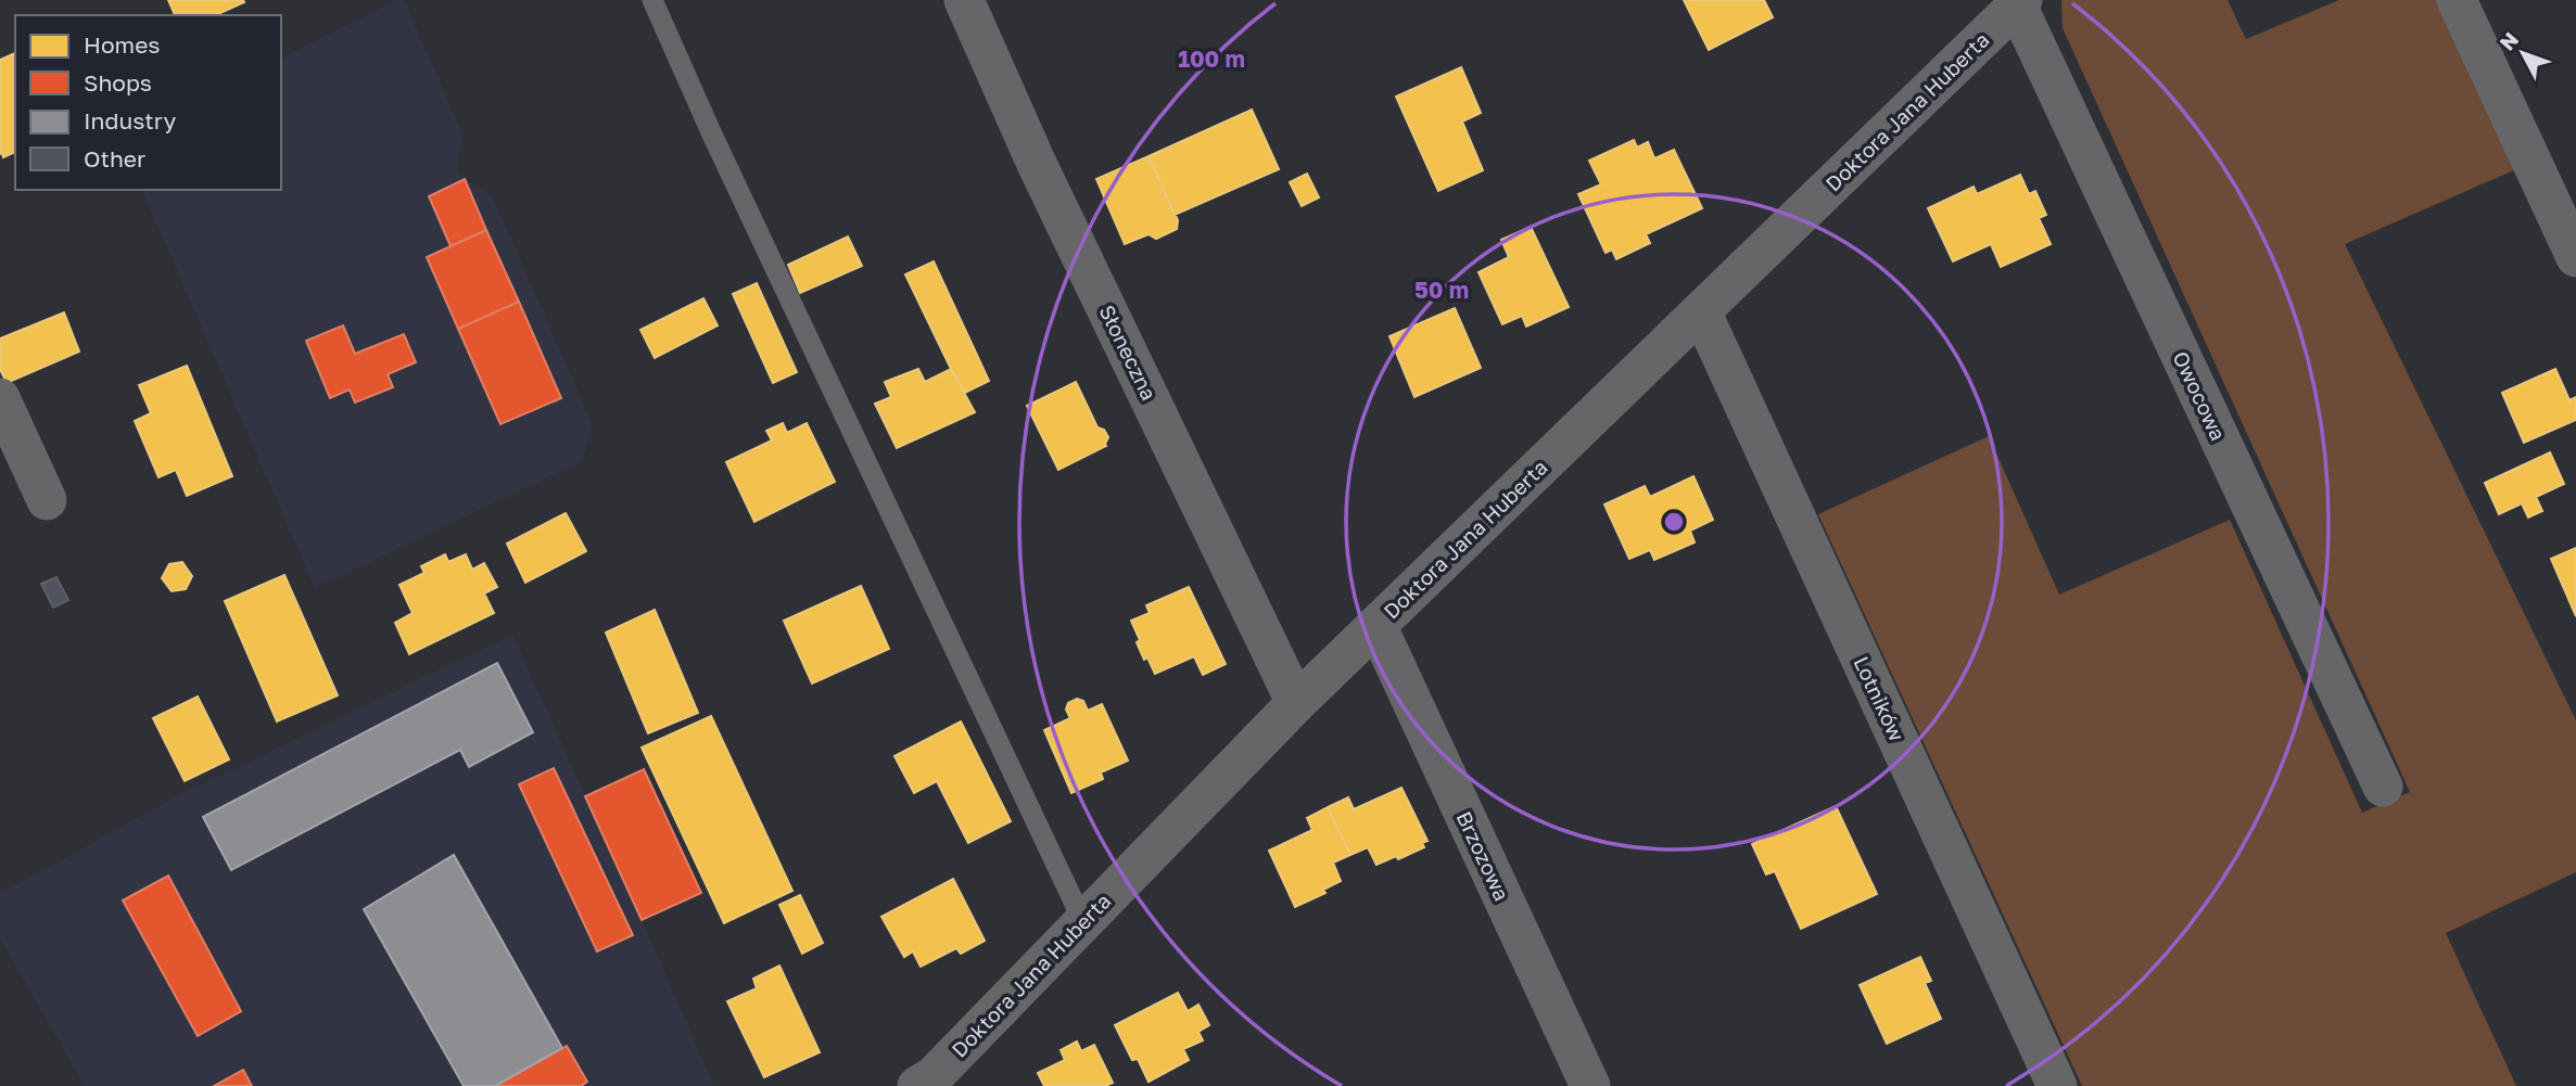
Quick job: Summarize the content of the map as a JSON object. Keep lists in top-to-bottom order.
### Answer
{
  "streets": {
    "street": [
      "Doktora Jana Huberta",
      "Słoneczna",
      "Owocowa",
      "Lotników",
      "Brzozowa"
    ]
  },
  "crossings": [
    ["Doktora Jana Huberta", "Słoneczna"],
    ["Doktora Jana Huberta", "Owocowa"],
    ["Doktora Jana Huberta", "Lotników"],
    ["Doktora Jana Huberta", "Brzozowa"]
  ],
  "legend": [
    "Homes",
    "Shops",
    "Industry",
    "Other"
  ],
  "north": "top left",
  "rings": ["100 m", "50 m"]
}
